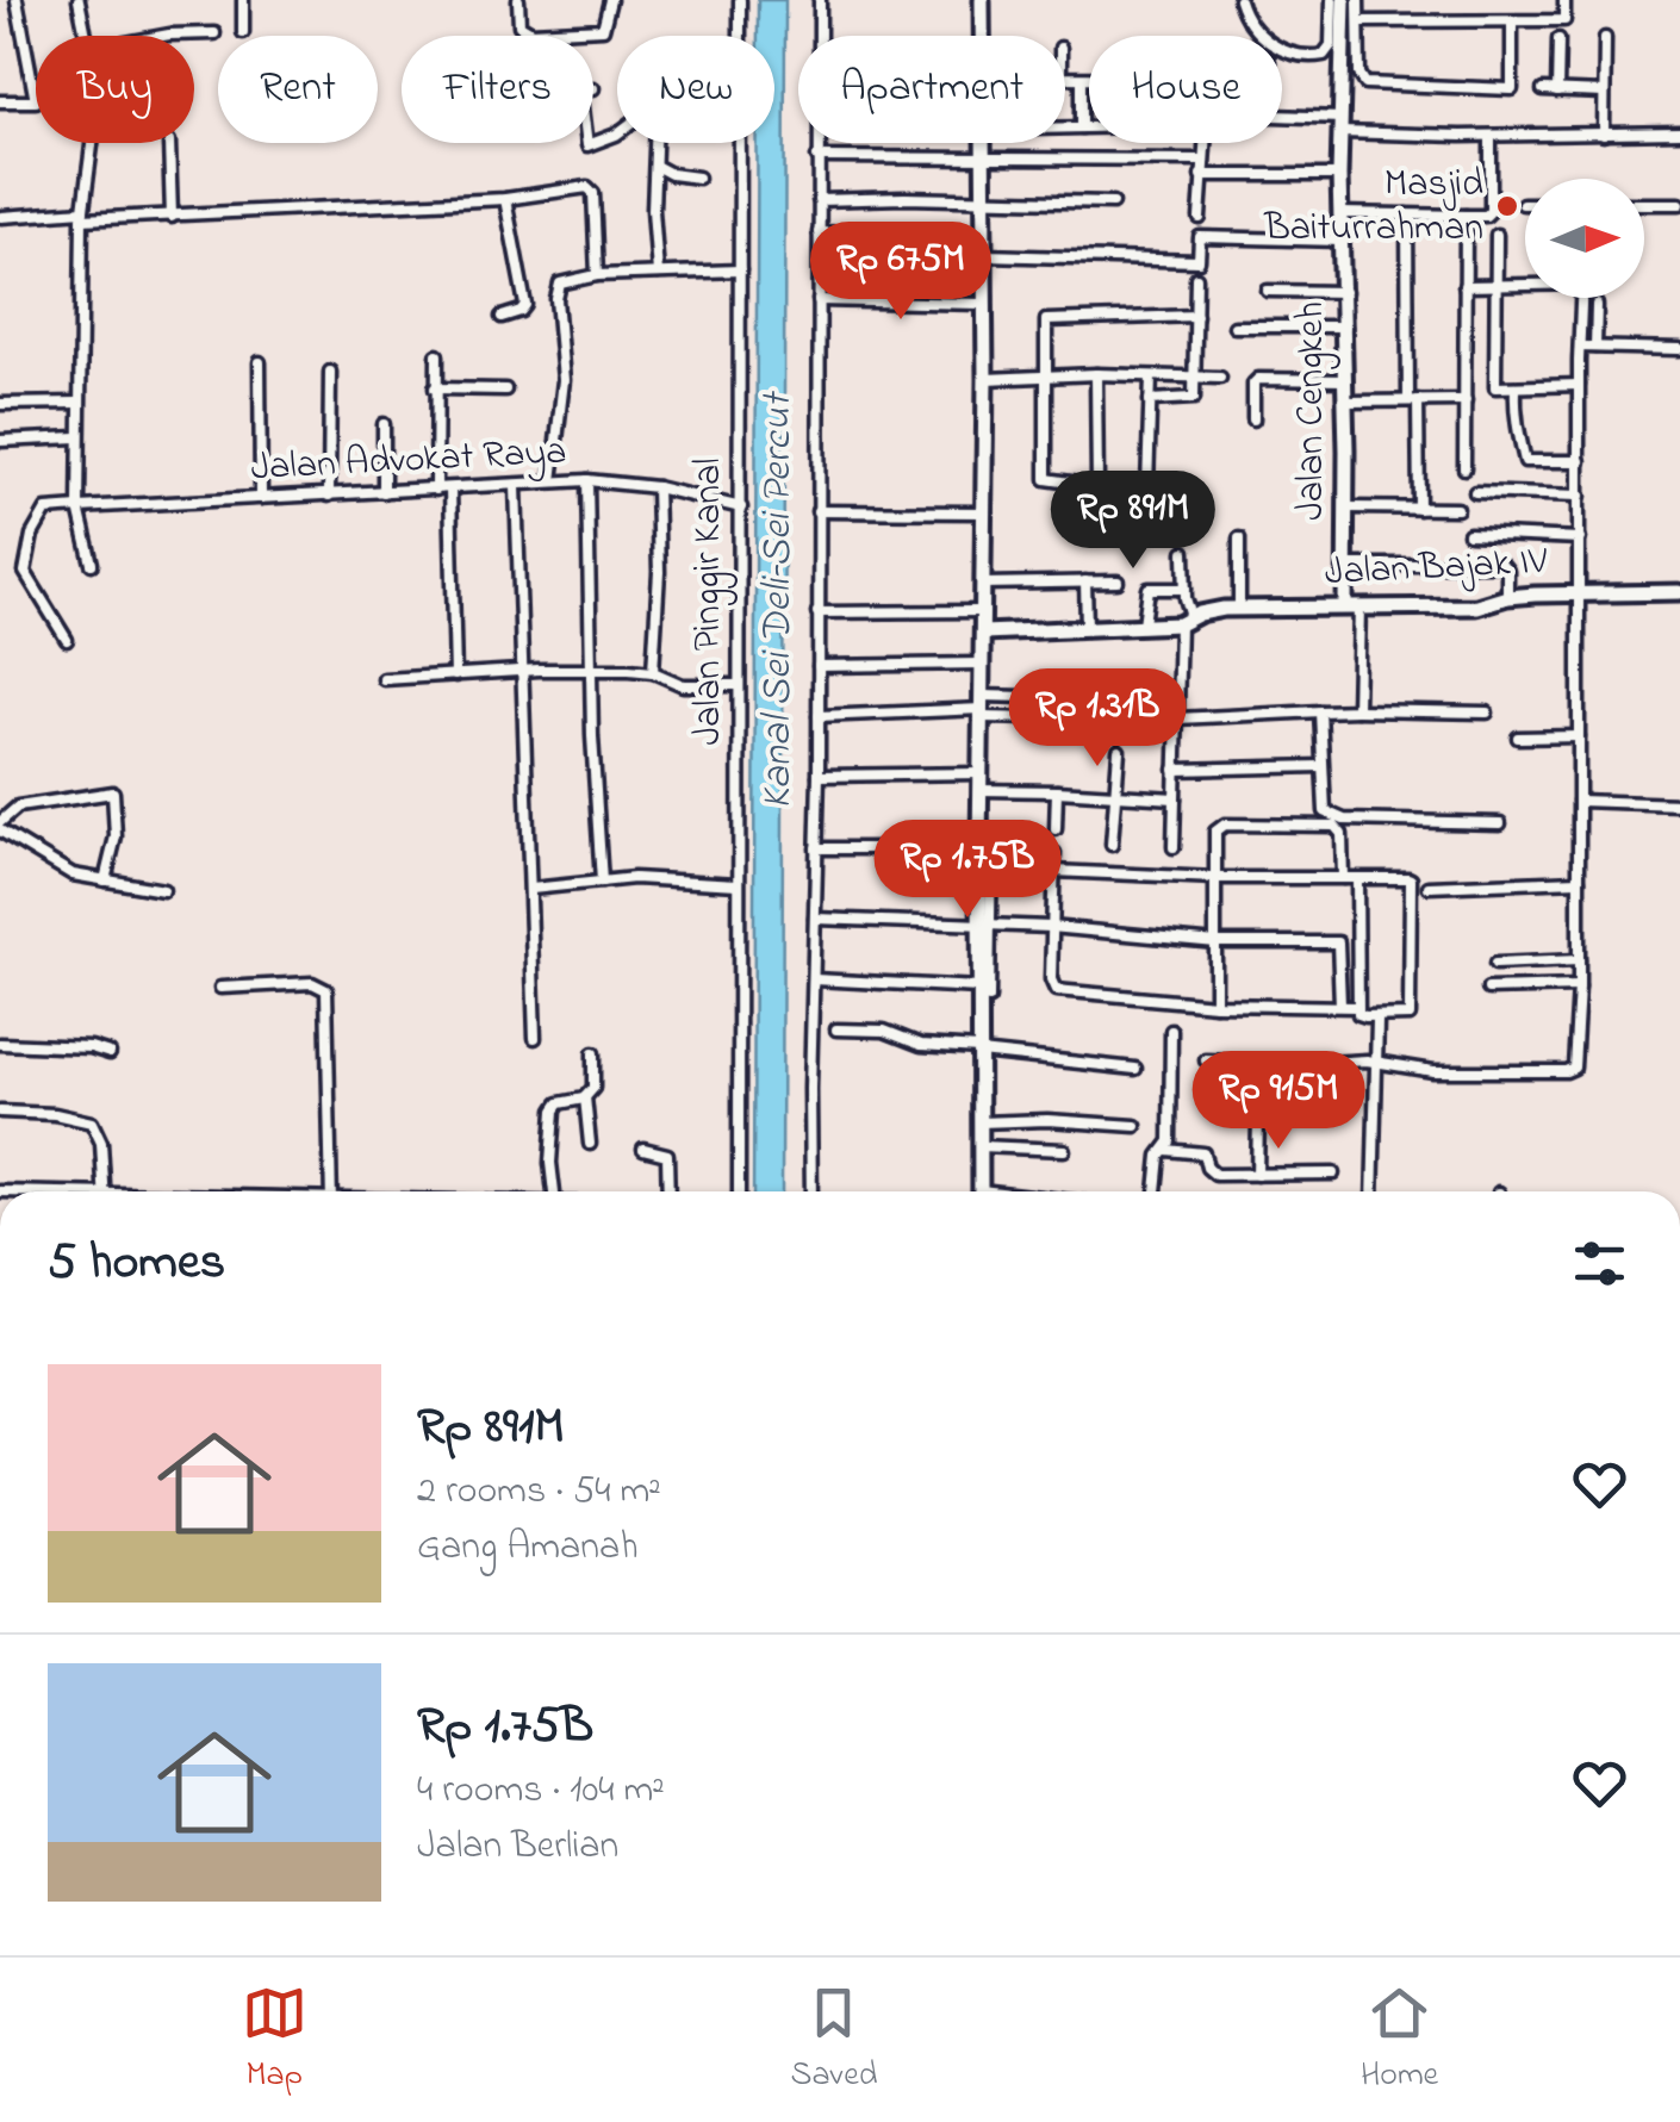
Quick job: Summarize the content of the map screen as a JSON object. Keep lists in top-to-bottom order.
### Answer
{
  "streets": {
    "street": [
      "Jalan Cengkeh",
      "Jalan Advokat Raya",
      "Jalan Bajak IV",
      "Jalan Pinggir Kanal"
    ]
  },
  "crossings": [
    ["Jalan Cengkeh", "Jalan Bajak IV"],
    ["Jalan Advokat Raya", "Jalan Pinggir Kanal"]
  ],
  "water": ["Kanal Sei Deli–Sei Percut"],
  "places": ["Masjid Baiturrahman"],
  "north": "right",
  "page": {
    "chip": [
      "Buy",
      "Rent",
      "Filters",
      "New",
      "Apartment",
      "House"
    ],
    "price": [
      "Rp 675M",
      "Rp 891M",
      "Rp 1.31B",
      "Rp 1.75B",
      "Rp 915M"
    ],
    "heading": "5 homes",
    "list": [
      {
        "name": "Rp 891M",
        "note": "2 rooms · 54 m² · Gang Amanah"
      },
      {
        "name": "Rp 1.75B",
        "note": "4 rooms · 104 m² · Jalan Berlian"
      }
    ],
    "tabs": ["Map", "Saved", "Home"]
  }
}
